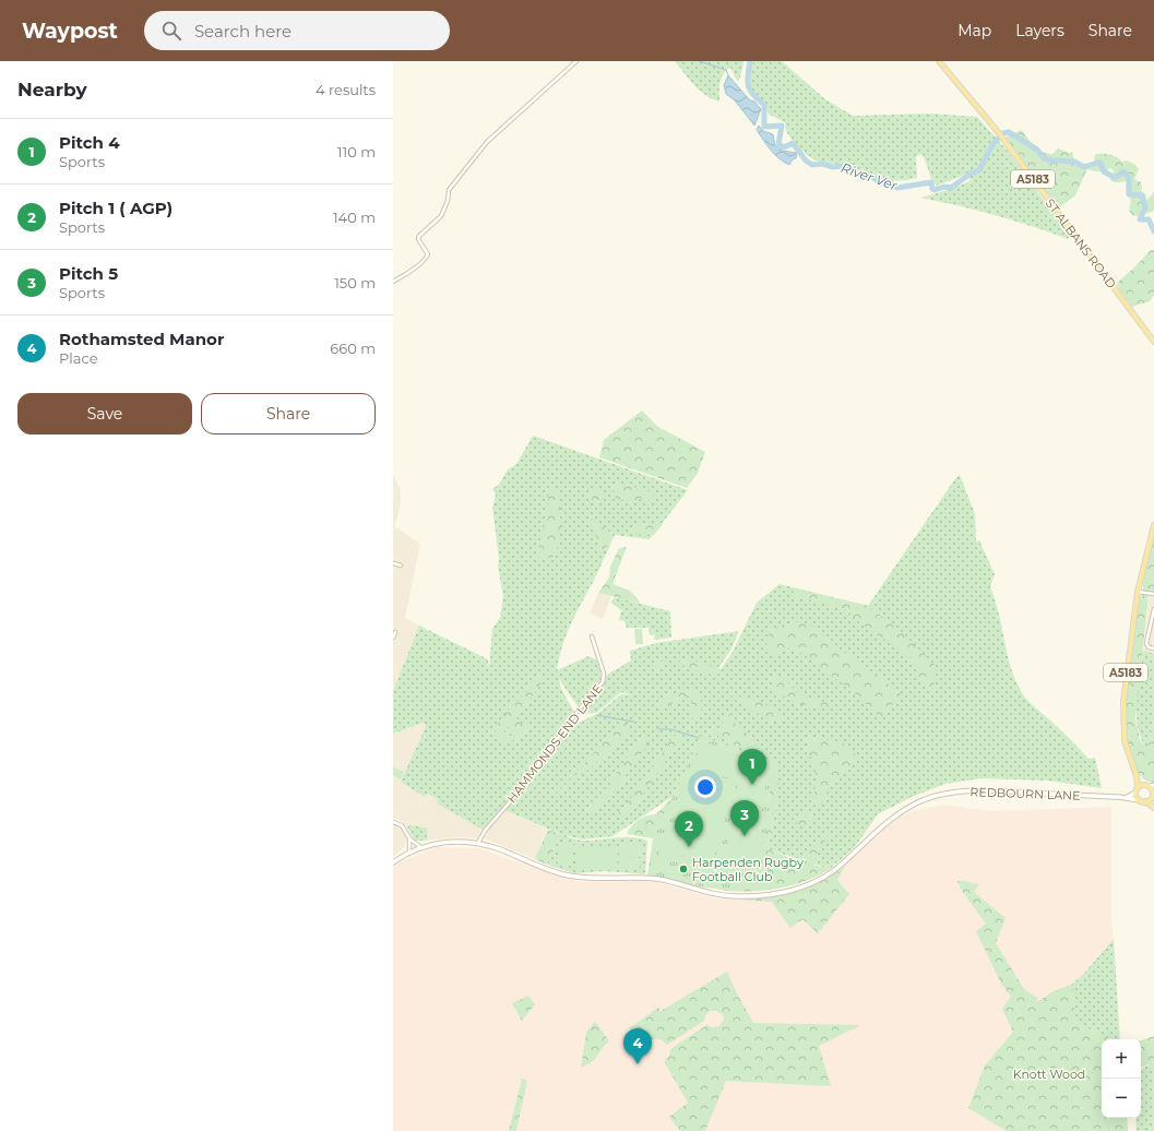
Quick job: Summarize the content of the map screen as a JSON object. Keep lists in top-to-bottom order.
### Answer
{
  "streets": {
    "main road": ["A5183", "ST ALBANS ROAD", "REDBOURN LANE"],
    "street": ["HAMMONDS END LANE"]
  },
  "crossings": [
    ["A5183", "REDBOURN LANE"],
    ["HAMMONDS END LANE", "REDBOURN LANE"]
  ],
  "water": ["River Ver"],
  "parks": ["Knott Wood"],
  "places": ["Harpenden Rugby Football Club"],
  "page": {
    "header": "Waypost",
    "search": "Search here",
    "nav": ["Map", "Layers", "Share"],
    "heading": ["Nearby", "4 results"],
    "list": [
      {
        "mark": "1",
        "name": "Pitch 4",
        "note": "Sports",
        "value": "110 m"
      },
      {
        "mark": "2",
        "name": "Pitch 1 ( AGP)",
        "note": "Sports",
        "value": "140 m"
      },
      {
        "mark": "3",
        "name": "Pitch 5",
        "note": "Sports",
        "value": "150 m"
      },
      {
        "mark": "4",
        "name": "Rothamsted Manor",
        "note": "Place",
        "value": "660 m"
      }
    ],
    "buttons": ["Save", "Share"],
    "pins": [
      "1",
      "3",
      "2",
      "4"
    ],
    "map_buttons": ["+", "−"]
  }
}
